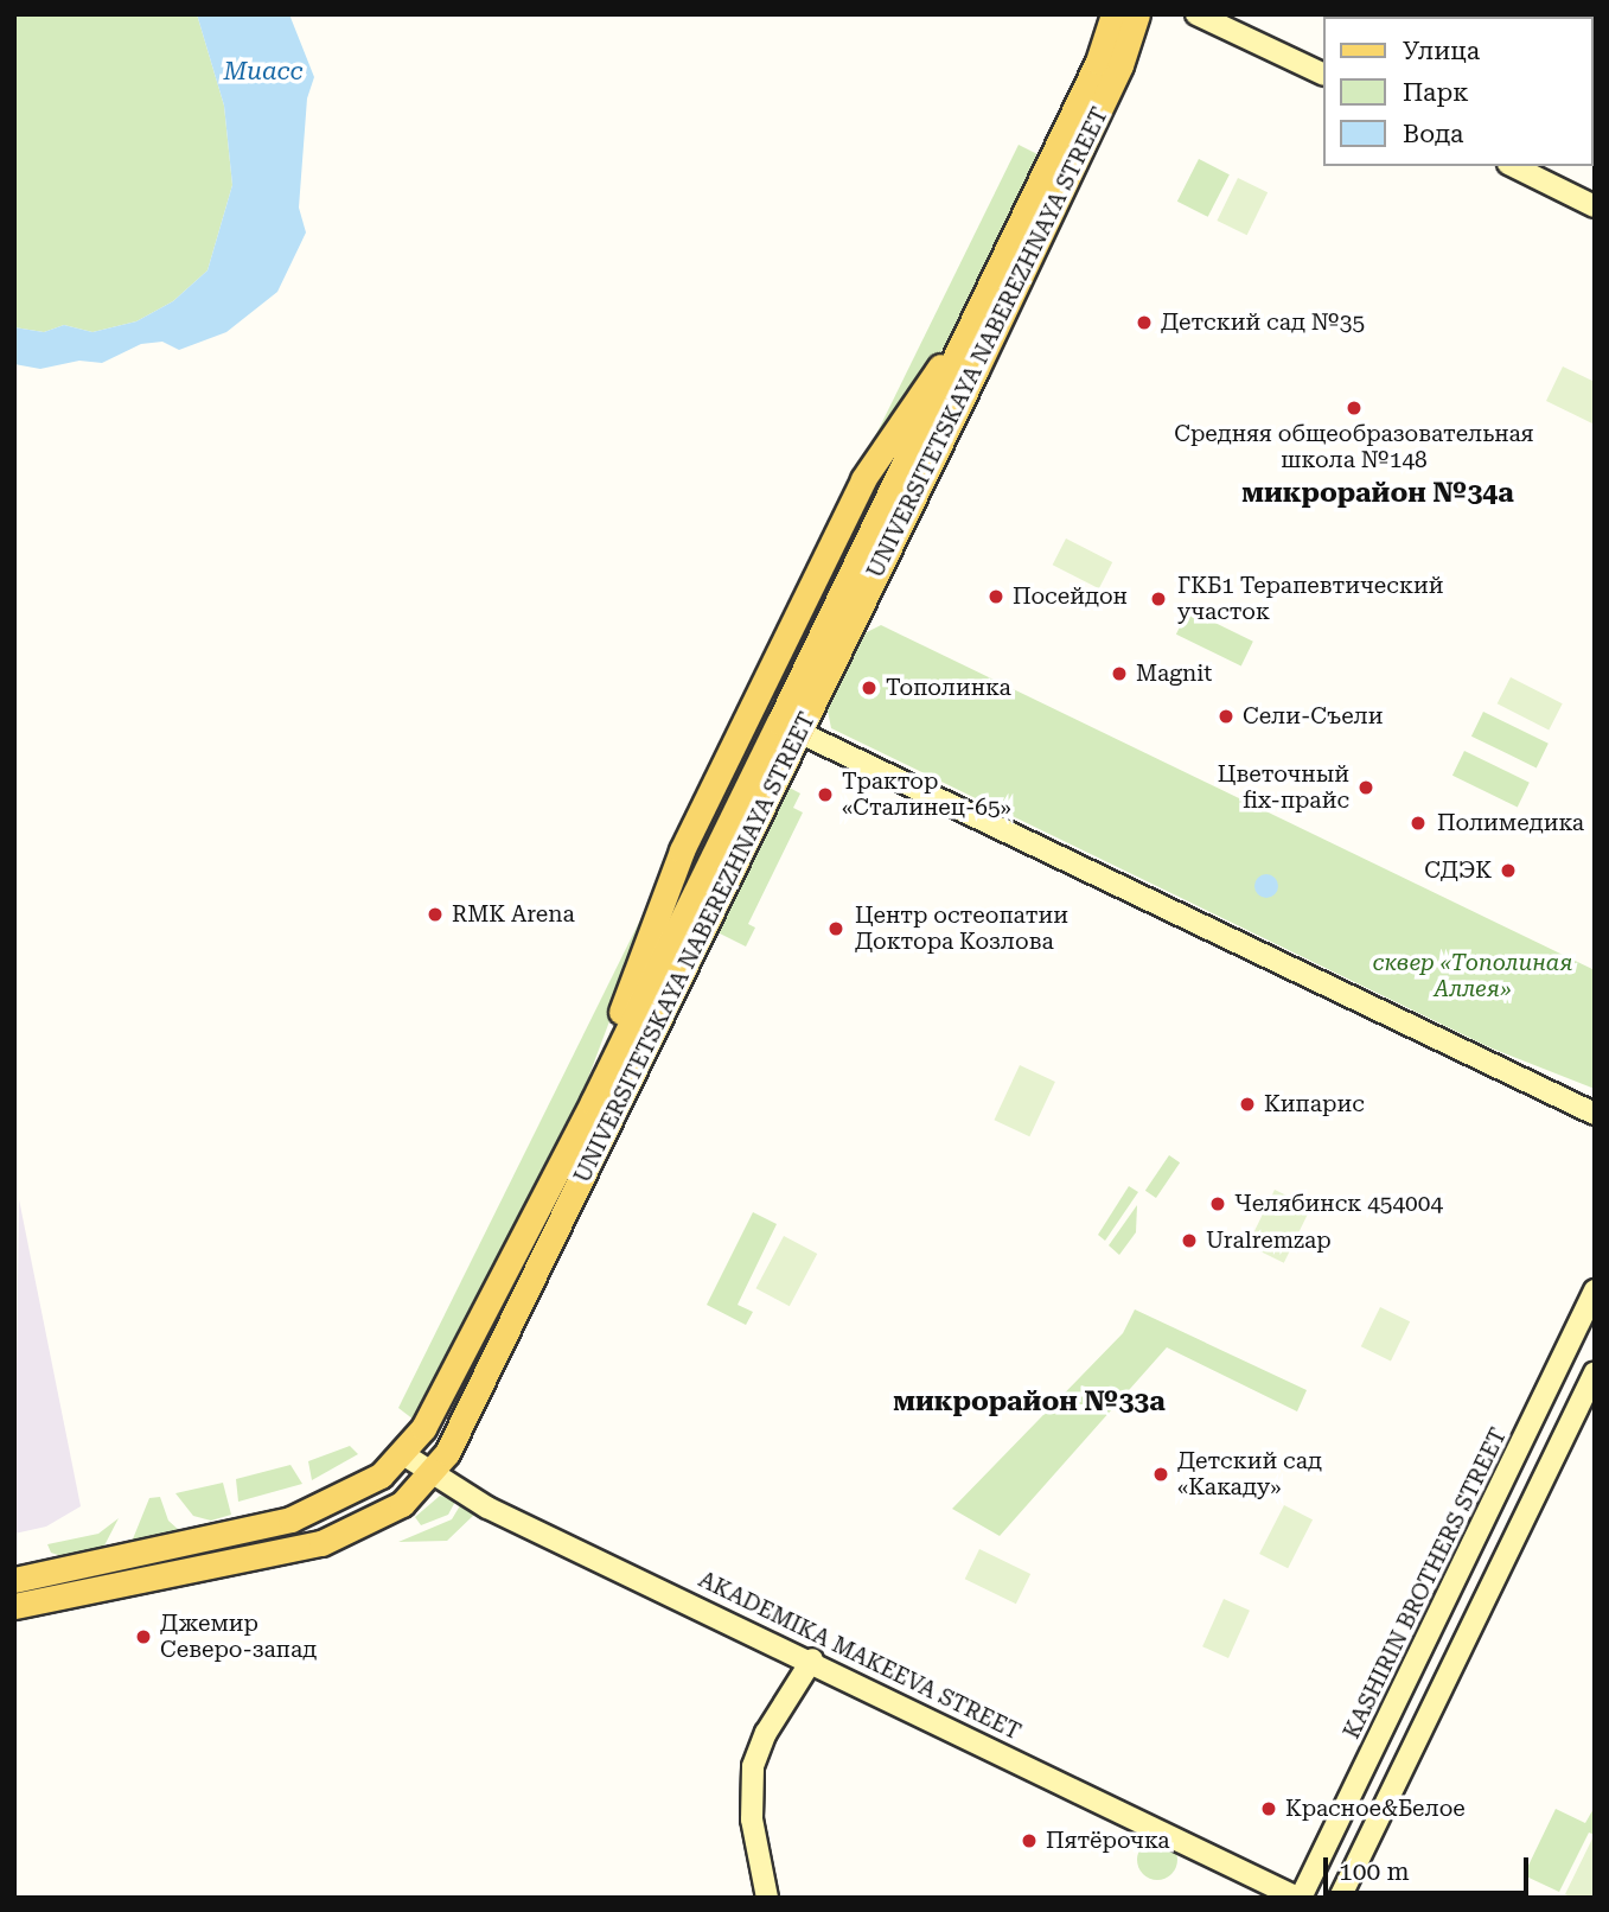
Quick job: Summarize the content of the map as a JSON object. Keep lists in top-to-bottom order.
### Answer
{
  "streets": {
    "main road": ["UNIVERSITETSKAYA NABEREZHNAYA STREET"],
    "street": ["KASHIRIN BROTHERS STREET", "AKADEMIKA MAKEEVA STREET"]
  },
  "crossings": [
    ["UNIVERSITETSKAYA NABEREZHNAYA STREET", "AKADEMIKA MAKEEVA STREET"],
    ["KASHIRIN BROTHERS STREET", "AKADEMIKA MAKEEVA STREET"]
  ],
  "districts": ["микрорайон №34а", "микрорайон №33а"],
  "water": ["Миасс"],
  "parks": ["сквер «Тополиная Аллея»"],
  "places": [
    "Детский сад №35",
    "Средняя общеобразовательная школа №148",
    "Посейдон",
    "ГКБ1 Терапевтический участок",
    "Magnit",
    "Тополинка",
    "Сели-Съели",
    "Цветочный fix-прайс",
    "Трактор «Сталинец-65»",
    "Полимедика",
    "СДЭК",
    "RMK Arena",
    "Центр остеопатии Доктора Козлова",
    "Кипарис",
    "Челябинск 454004",
    "Uralremzap",
    "Детский сад «Какаду»",
    "Джемир Северо-запад",
    "Красное&Белое",
    "Пятёрочка"
  ],
  "legend": ["Улица", "Парк", "Вода"],
  "scale_bar": "100 m"
}
